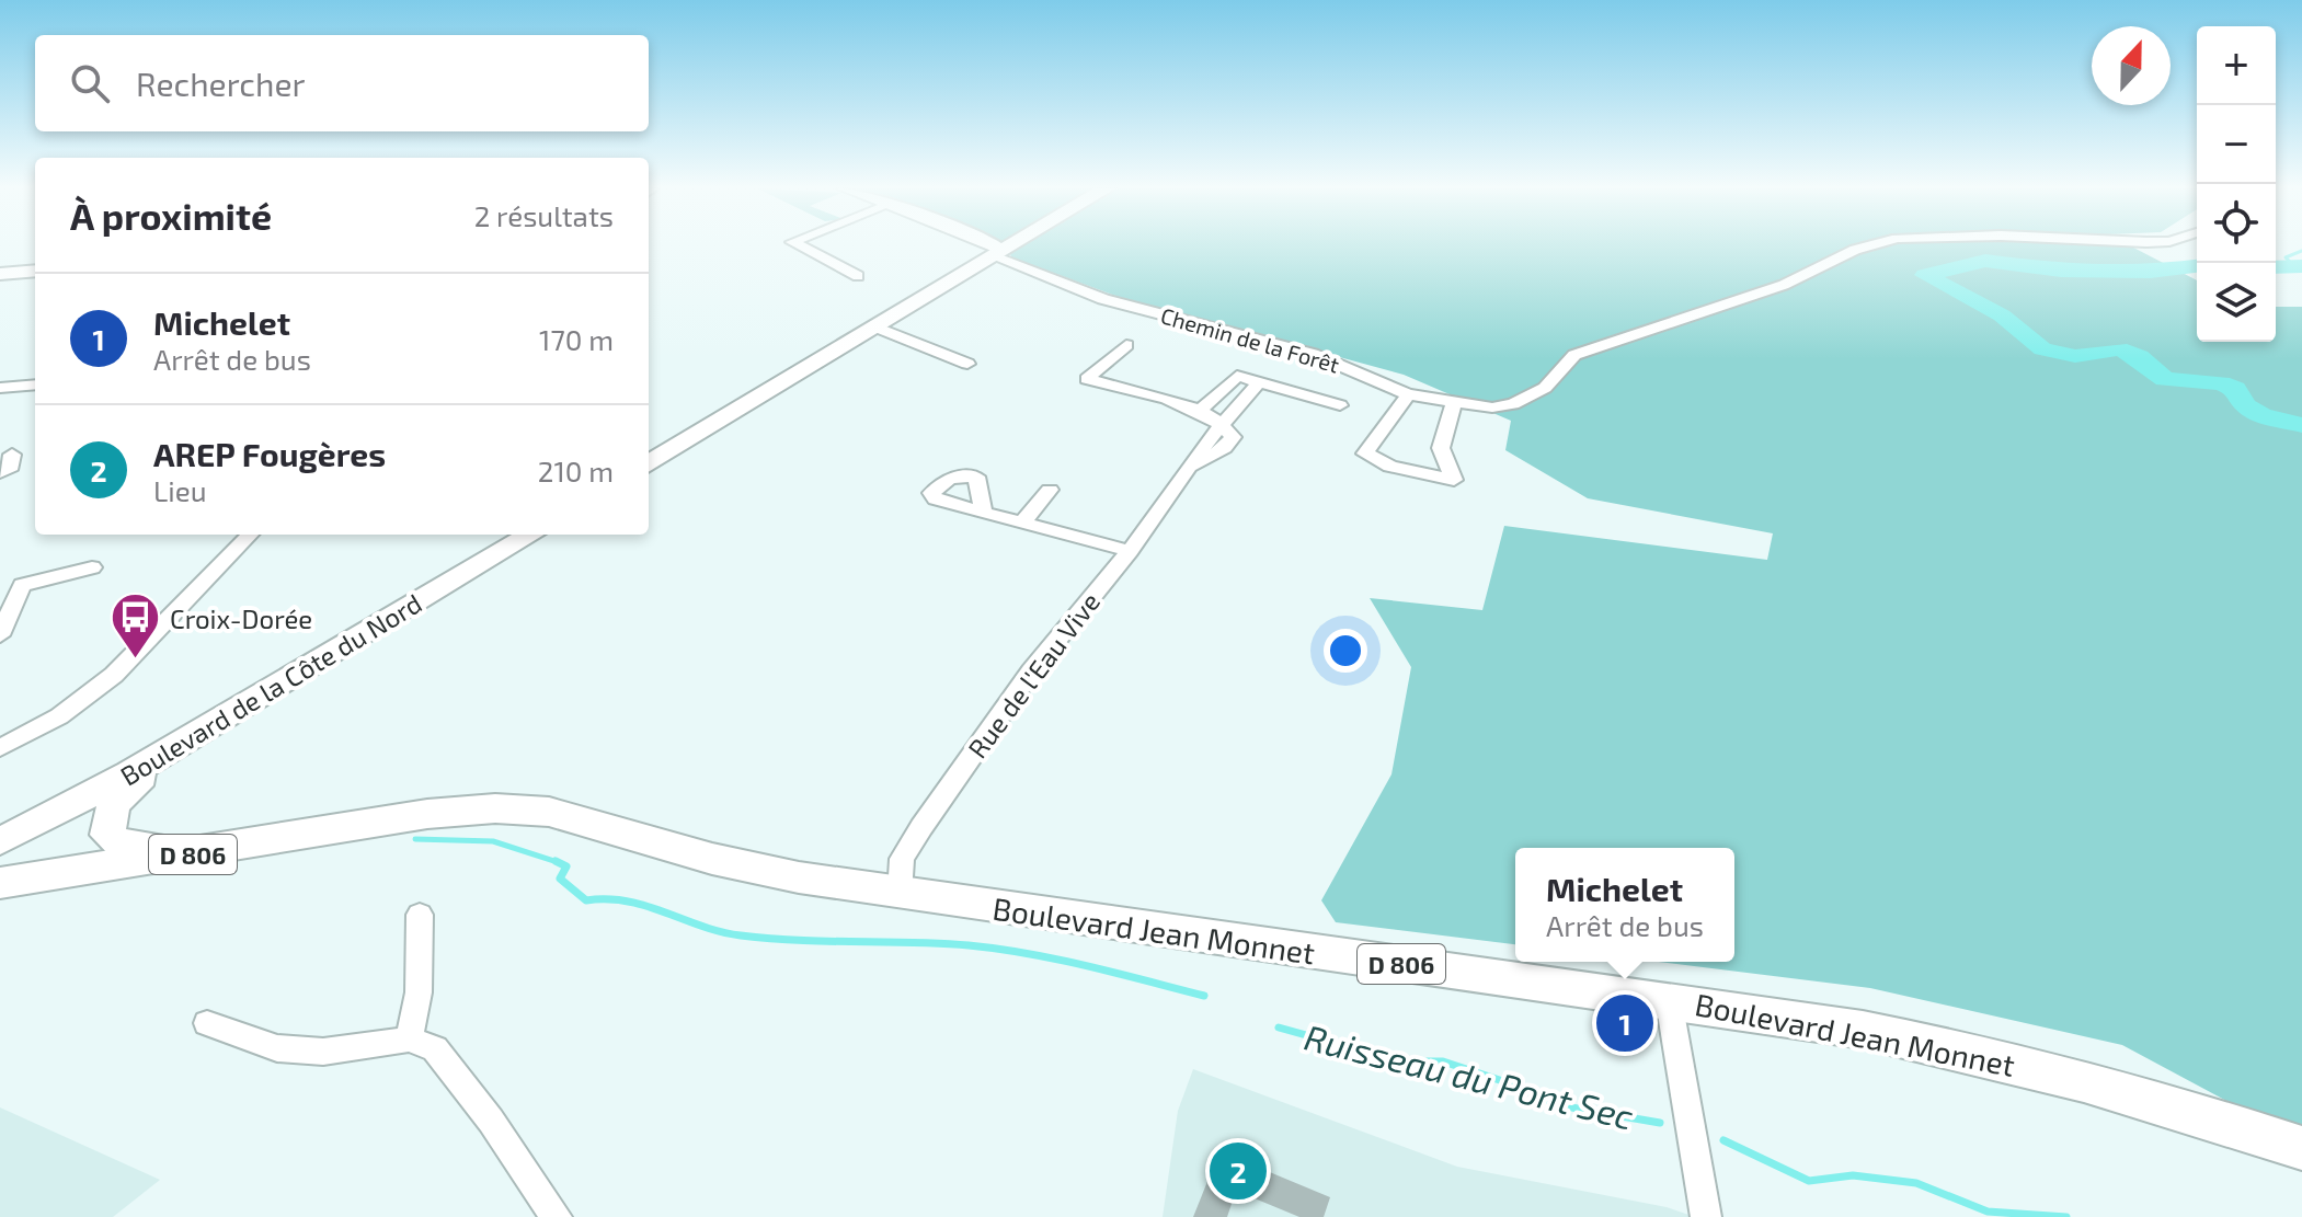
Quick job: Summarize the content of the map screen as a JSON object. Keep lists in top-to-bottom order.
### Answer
{
  "streets": {
    "main road": ["Boulevard de la Côte du Nord", "D 806", "Boulevard Jean Monnet"],
    "street": ["Chemin de la Forêt", "Rue de l'Eau Vive"]
  },
  "crossings": [
    ["Rue de l'Eau Vive", "Boulevard Jean Monnet"]
  ],
  "water": ["Ruisseau du Pont Sec"],
  "places": {
    "bus stop": ["Croix-Dorée"]
  },
  "north": "top",
  "page": {
    "map_buttons": ["+", "−"],
    "search": "Rechercher",
    "heading": ["À proximité", "2 résultats"],
    "list": [
      {
        "mark": "1",
        "name": "Michelet",
        "note": "Arrêt de bus",
        "value": "170 m"
      },
      {
        "mark": "2",
        "name": "AREP Fougères",
        "note": "Lieu",
        "value": "210 m"
      }
    ],
    "popup": ["Michelet", "Arrêt de bus"],
    "pins": ["1", "2"]
  }
}
